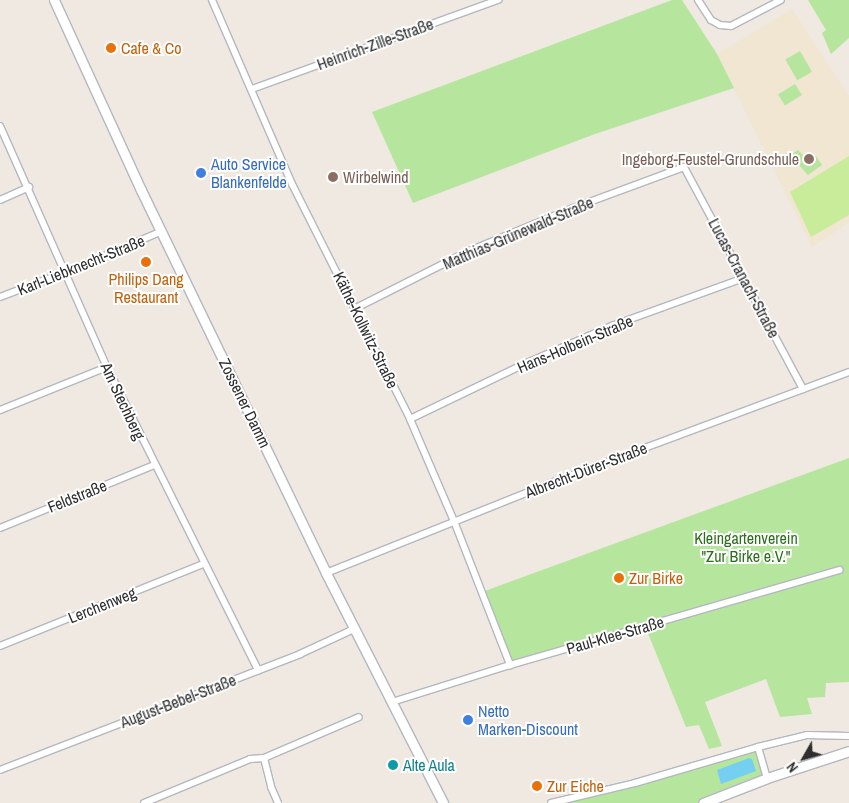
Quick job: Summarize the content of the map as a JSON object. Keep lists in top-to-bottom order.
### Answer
{
  "streets": {
    "main road": ["Zossener Damm"],
    "street": [
      "Heinrich-Zille-Straße",
      "Matthias-Grünewald-Straße",
      "Karl-Liebknecht-Straße",
      "Lucas-Cranach-Straße",
      "Käthe-Kollwitz-Straße",
      "Hans-Holbein-Straße",
      "Am Stechberg",
      "Albrecht-Dürer-Straße",
      "Feldstraße",
      "Lerchenweg",
      "Paul-Klee-Straße",
      "August-Bebel-Straße"
    ]
  },
  "crossings": [
    ["Heinrich-Zille-Straße", "Käthe-Kollwitz-Straße"],
    ["Matthias-Grünewald-Straße", "Lucas-Cranach-Straße"],
    ["Matthias-Grünewald-Straße", "Käthe-Kollwitz-Straße"],
    ["Karl-Liebknecht-Straße", "Am Stechberg"],
    ["Karl-Liebknecht-Straße", "Zossener Damm"],
    ["Lucas-Cranach-Straße", "Hans-Holbein-Straße"],
    ["Lucas-Cranach-Straße", "Albrecht-Dürer-Straße"],
    ["Käthe-Kollwitz-Straße", "Hans-Holbein-Straße"],
    ["Käthe-Kollwitz-Straße", "Albrecht-Dürer-Straße"],
    ["Käthe-Kollwitz-Straße", "Paul-Klee-Straße"],
    ["Am Stechberg", "Feldstraße"],
    ["Am Stechberg", "Lerchenweg"],
    ["Am Stechberg", "August-Bebel-Straße"],
    ["Zossener Damm", "Albrecht-Dürer-Straße"],
    ["Zossener Damm", "Paul-Klee-Straße"],
    ["Zossener Damm", "August-Bebel-Straße"]
  ],
  "parks": ["Kleingartenverein \"Zur Birke e.V.\""],
  "places": [
    "Cafe & Co",
    "Ingeborg-Feustel-Grundschule",
    "Auto Service Blankenfelde",
    "Wirbelwind",
    "Philips Dang Restaurant",
    "Zur Birke",
    "Netto Marken-Discount",
    "Alte Aula",
    "Zur Eiche"
  ],
  "north": "bottom left"
}
